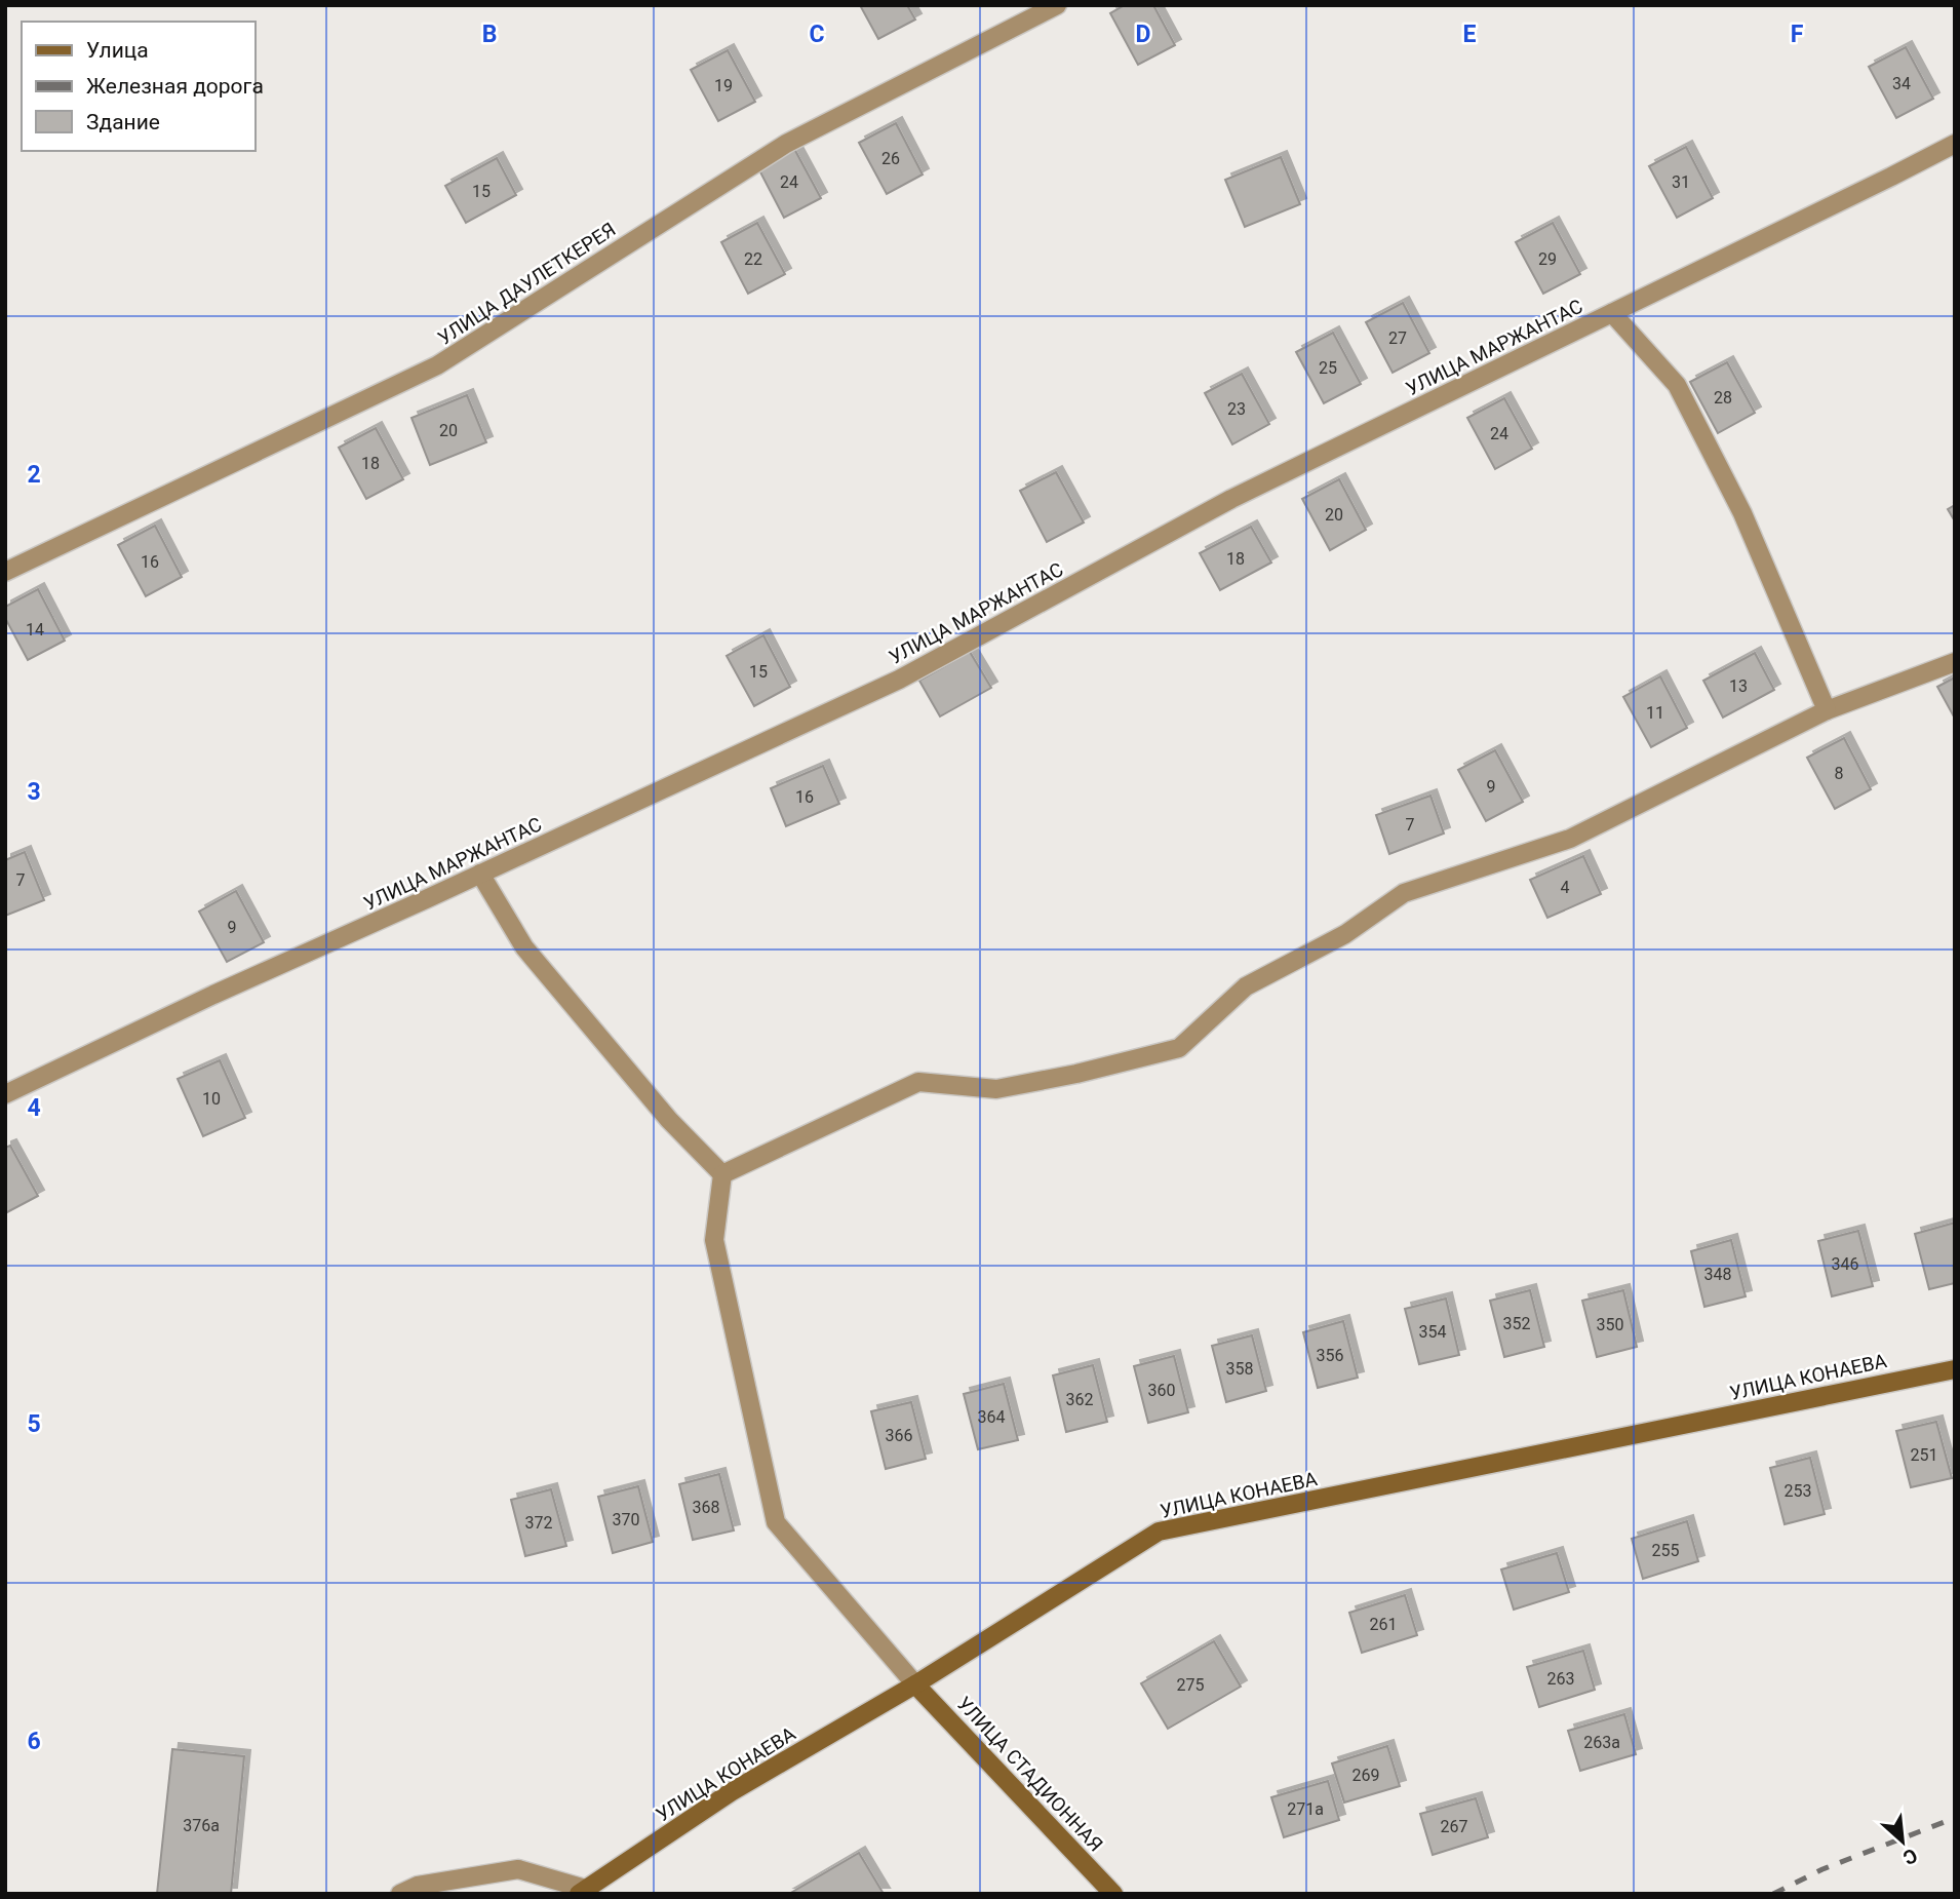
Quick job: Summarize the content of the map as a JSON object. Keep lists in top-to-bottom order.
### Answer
{
  "streets": {
    "street": [
      "УЛИЦА ДАУЛЕТКЕРЕЯ",
      "УЛИЦА МАРЖАНТАС",
      "УЛИЦА КОНАЕВА",
      "УЛИЦА СТАДИОННАЯ"
    ]
  },
  "crossings": [
    ["УЛИЦА КОНАЕВА", "УЛИЦА СТАДИОННАЯ"]
  ],
  "house_numbers": [
    "34",
    "19",
    "26",
    "24",
    "31",
    "15",
    "22",
    "29",
    "27",
    "25",
    "28",
    "23",
    "20",
    "24",
    "18",
    "20",
    "18",
    "16",
    "14",
    "15",
    "13",
    "11",
    "8",
    "9",
    "16",
    "7",
    "7",
    "4",
    "9",
    "10",
    "346",
    "348",
    "352",
    "350",
    "354",
    "356",
    "358",
    "360",
    "362",
    "364",
    "366",
    "251",
    "253",
    "368",
    "370",
    "372",
    "255",
    "261",
    "263",
    "275",
    "263а",
    "269",
    "271а",
    "376а",
    "267"
  ],
  "legend": ["Улица", "Железная дорога", "Здание"],
  "north": "bottom right",
  "grid": {
    "columns": [
      "B",
      "C",
      "D",
      "E",
      "F"
    ],
    "rows": [
      "2",
      "3",
      "4",
      "5",
      "6"
    ]
  }
}
